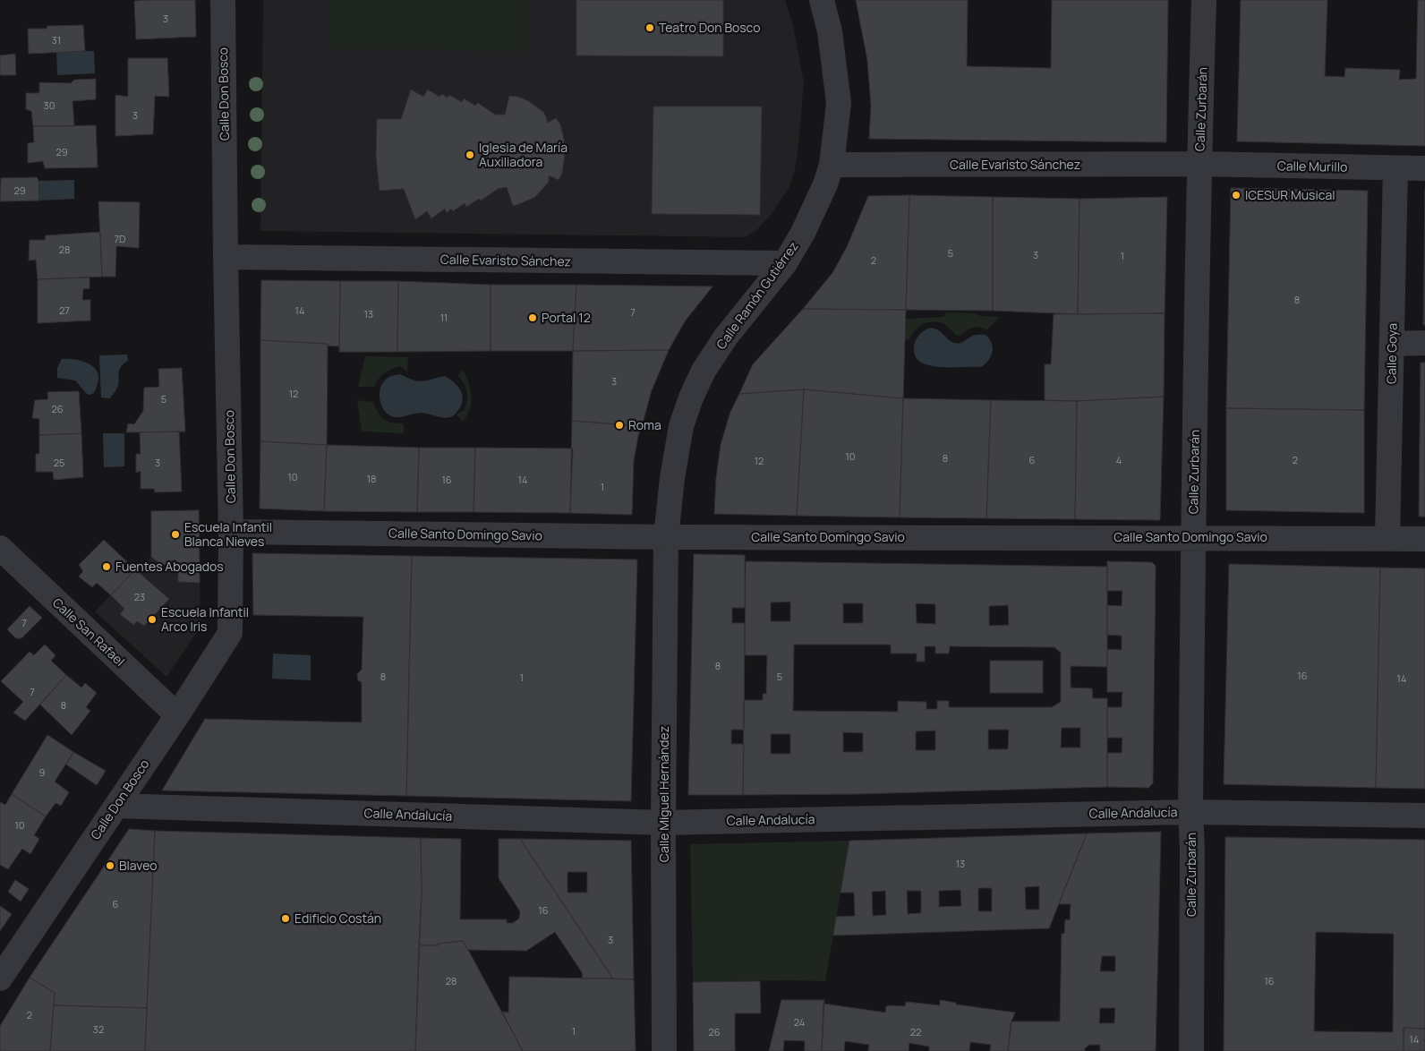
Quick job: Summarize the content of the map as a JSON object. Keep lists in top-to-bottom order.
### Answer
{
  "streets": {
    "street": [
      "Calle Don Bosco",
      "Calle Zurbarán",
      "Calle Evaristo Sánchez",
      "Calle Murillo",
      "Calle Ramón Gutiérrez",
      "Calle Goya",
      "Calle Santo Domingo Savio",
      "Calle San Rafael",
      "Calle Miguel Hernández",
      "Calle Andalucía"
    ]
  },
  "crossings": [
    ["Calle Don Bosco", "Calle Evaristo Sánchez"],
    ["Calle Don Bosco", "Calle Santo Domingo Savio"],
    ["Calle Don Bosco", "Calle San Rafael"],
    ["Calle Don Bosco", "Calle Andalucía"],
    ["Calle Zurbarán", "Calle Evaristo Sánchez"],
    ["Calle Zurbarán", "Calle Murillo"],
    ["Calle Zurbarán", "Calle Santo Domingo Savio"],
    ["Calle Zurbarán", "Calle Andalucía"],
    ["Calle Evaristo Sánchez", "Calle Murillo"],
    ["Calle Evaristo Sánchez", "Calle Ramón Gutiérrez"],
    ["Calle Murillo", "Calle Goya"],
    ["Calle Ramón Gutiérrez", "Calle Santo Domingo Savio"],
    ["Calle Ramón Gutiérrez", "Calle Miguel Hernández"],
    ["Calle Goya", "Calle Santo Domingo Savio"],
    ["Calle Santo Domingo Savio", "Calle Miguel Hernández"],
    ["Calle Miguel Hernández", "Calle Andalucía"]
  ],
  "places": [
    "Teatro Don Bosco",
    "Iglesia de María Auxiliadora",
    "ICESUR Musical",
    "Portal 12",
    "Roma",
    "Escuela Infantil Blanca Nieves",
    "Fuentes Abogados",
    "Escuela Infantil Arco Iris",
    "Blaveo",
    "Edificio Costán"
  ],
  "house_numbers": [
    "3",
    "31",
    "30",
    "3",
    "29",
    "29",
    "7D",
    "28",
    "5",
    "3",
    "1",
    "2",
    "8",
    "27",
    "14",
    "7",
    "13",
    "11",
    "3",
    "12",
    "5",
    "26",
    "10",
    "8",
    "6",
    "4",
    "2",
    "12",
    "25",
    "3",
    "10",
    "18",
    "16",
    "14",
    "1",
    "23",
    "7",
    "8",
    "16",
    "8",
    "5",
    "1",
    "14",
    "7",
    "8",
    "9",
    "10",
    "13",
    "6",
    "16",
    "3",
    "28",
    "16",
    "2",
    "24",
    "32",
    "1",
    "26",
    "22",
    "14"
  ]
}
